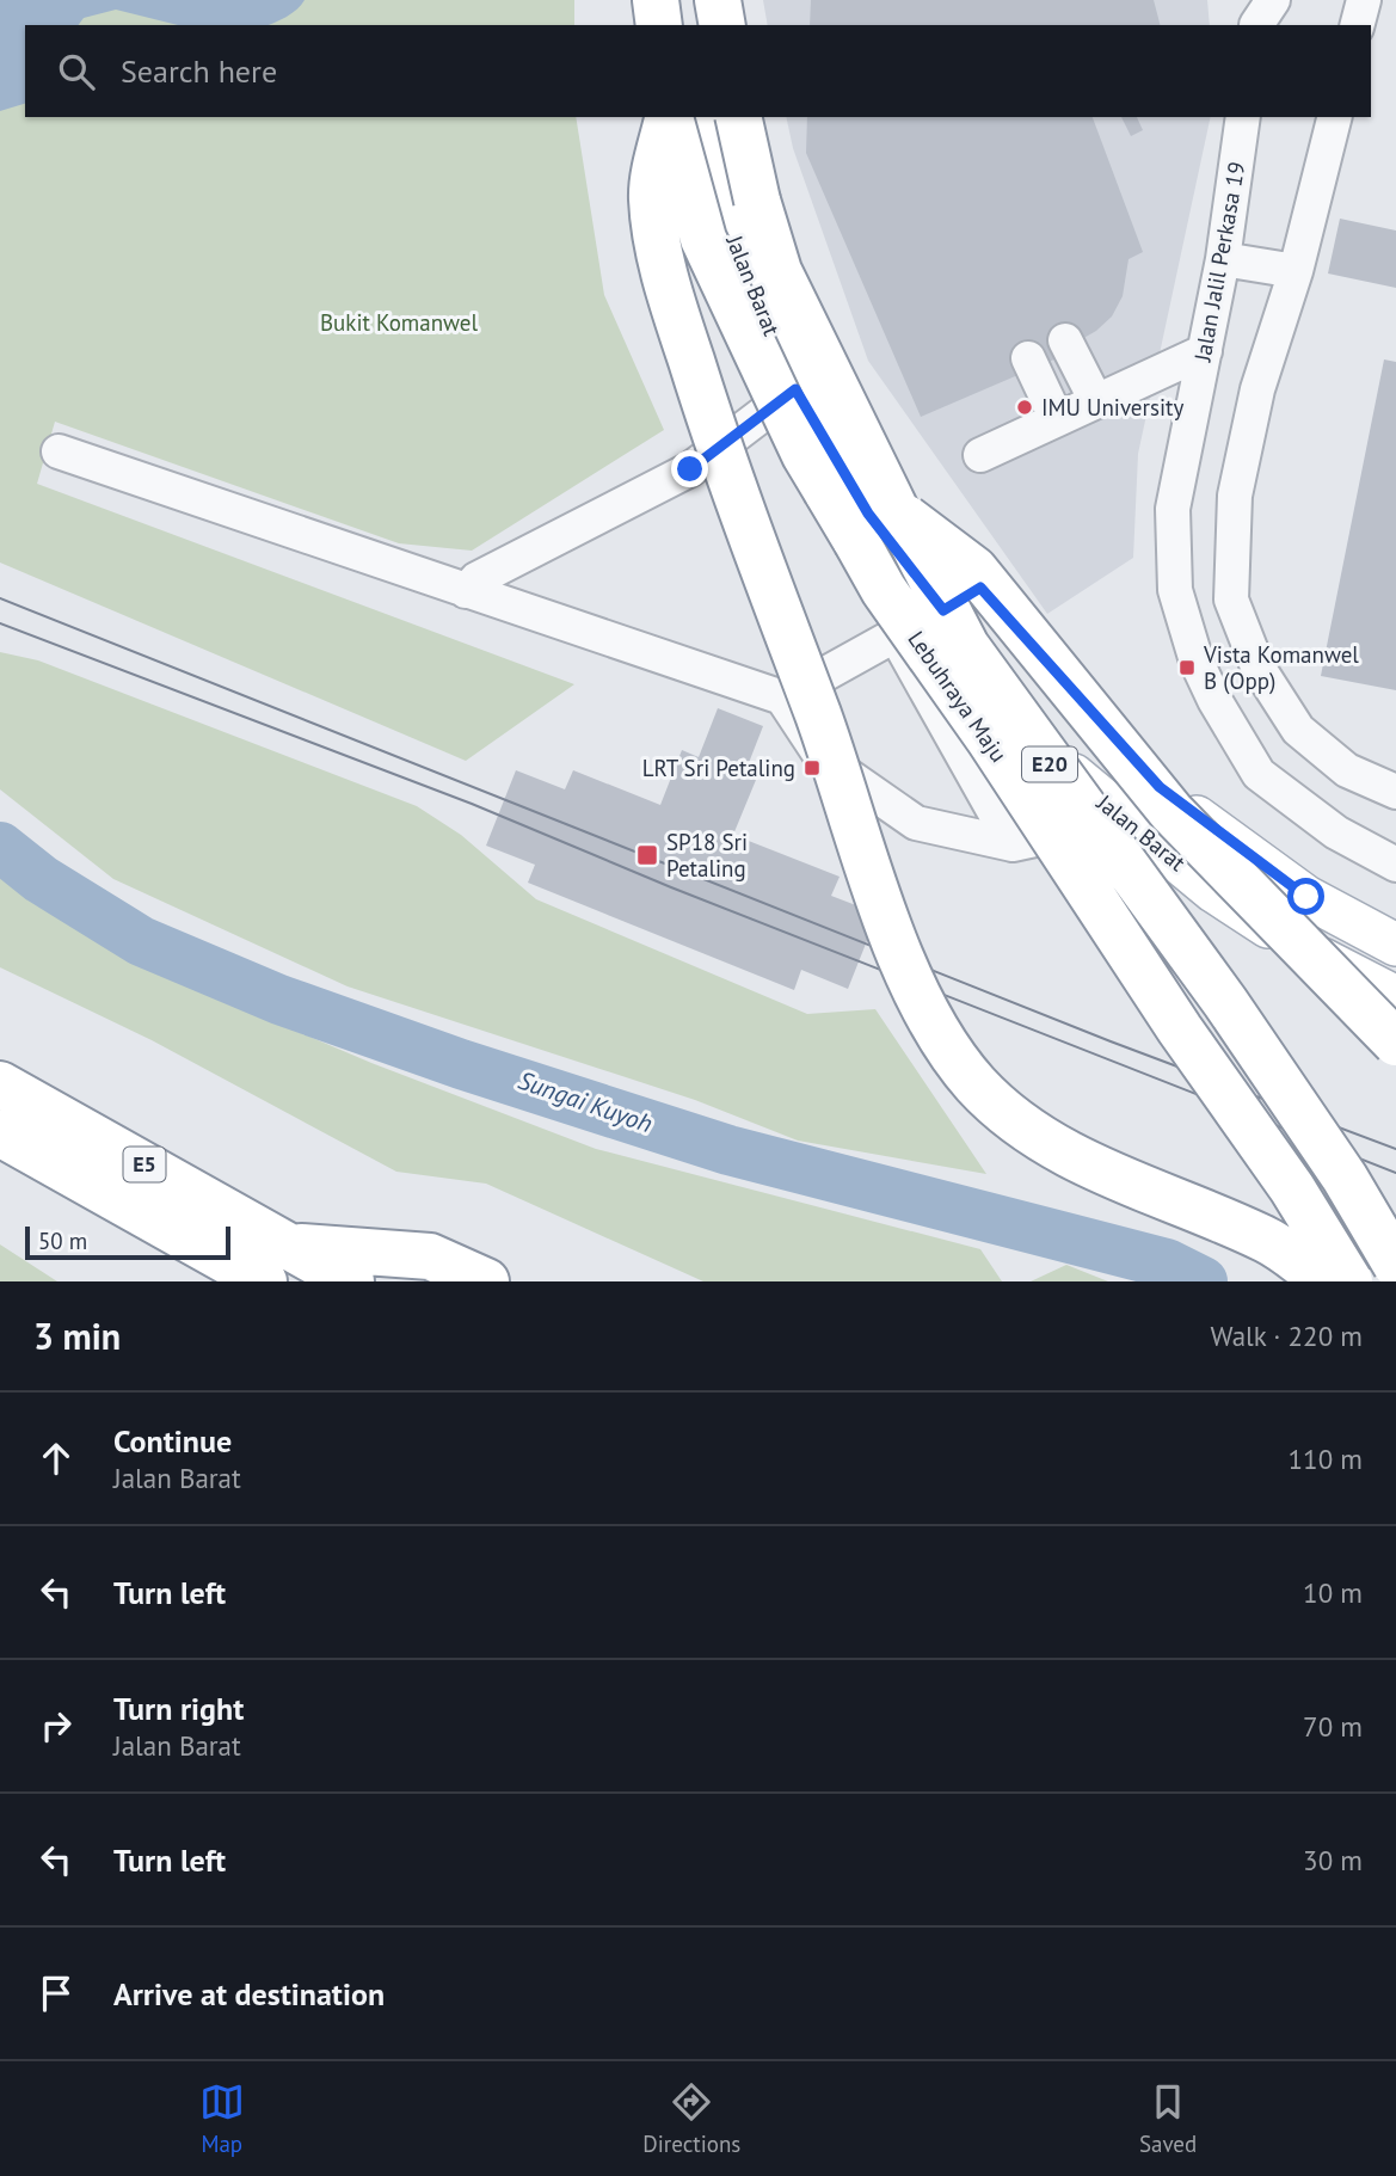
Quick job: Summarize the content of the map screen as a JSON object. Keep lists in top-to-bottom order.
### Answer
{
  "streets": {
    "highway": ["Lebuhraya Maju", "E20", "E5"],
    "main road": ["Jalan Barat"],
    "street": ["Jalan Jalil Perkasa 19"]
  },
  "water": ["Sungai Kuyoh"],
  "parks": ["Bukit Komanwel"],
  "places": {
    "other": ["IMU University"],
    "transit": ["Vista Komanwel B (Opp)", "LRT Sri Petaling", "SP18 Sri Petaling"]
  },
  "scale_bar": "50 m",
  "page": {
    "search": "Search here",
    "scale": "50 m",
    "heading": ["3 min", "Walk · 220 m"],
    "list": [
      ["Continue", "Jalan Barat", "110 m"],
      ["Turn left", "10 m"],
      ["Turn right", "Jalan Barat", "70 m"],
      ["Turn left", "30 m"],
      "Arrive at destination"
    ],
    "nav": ["Map", "Directions", "Saved"]
  }
}
